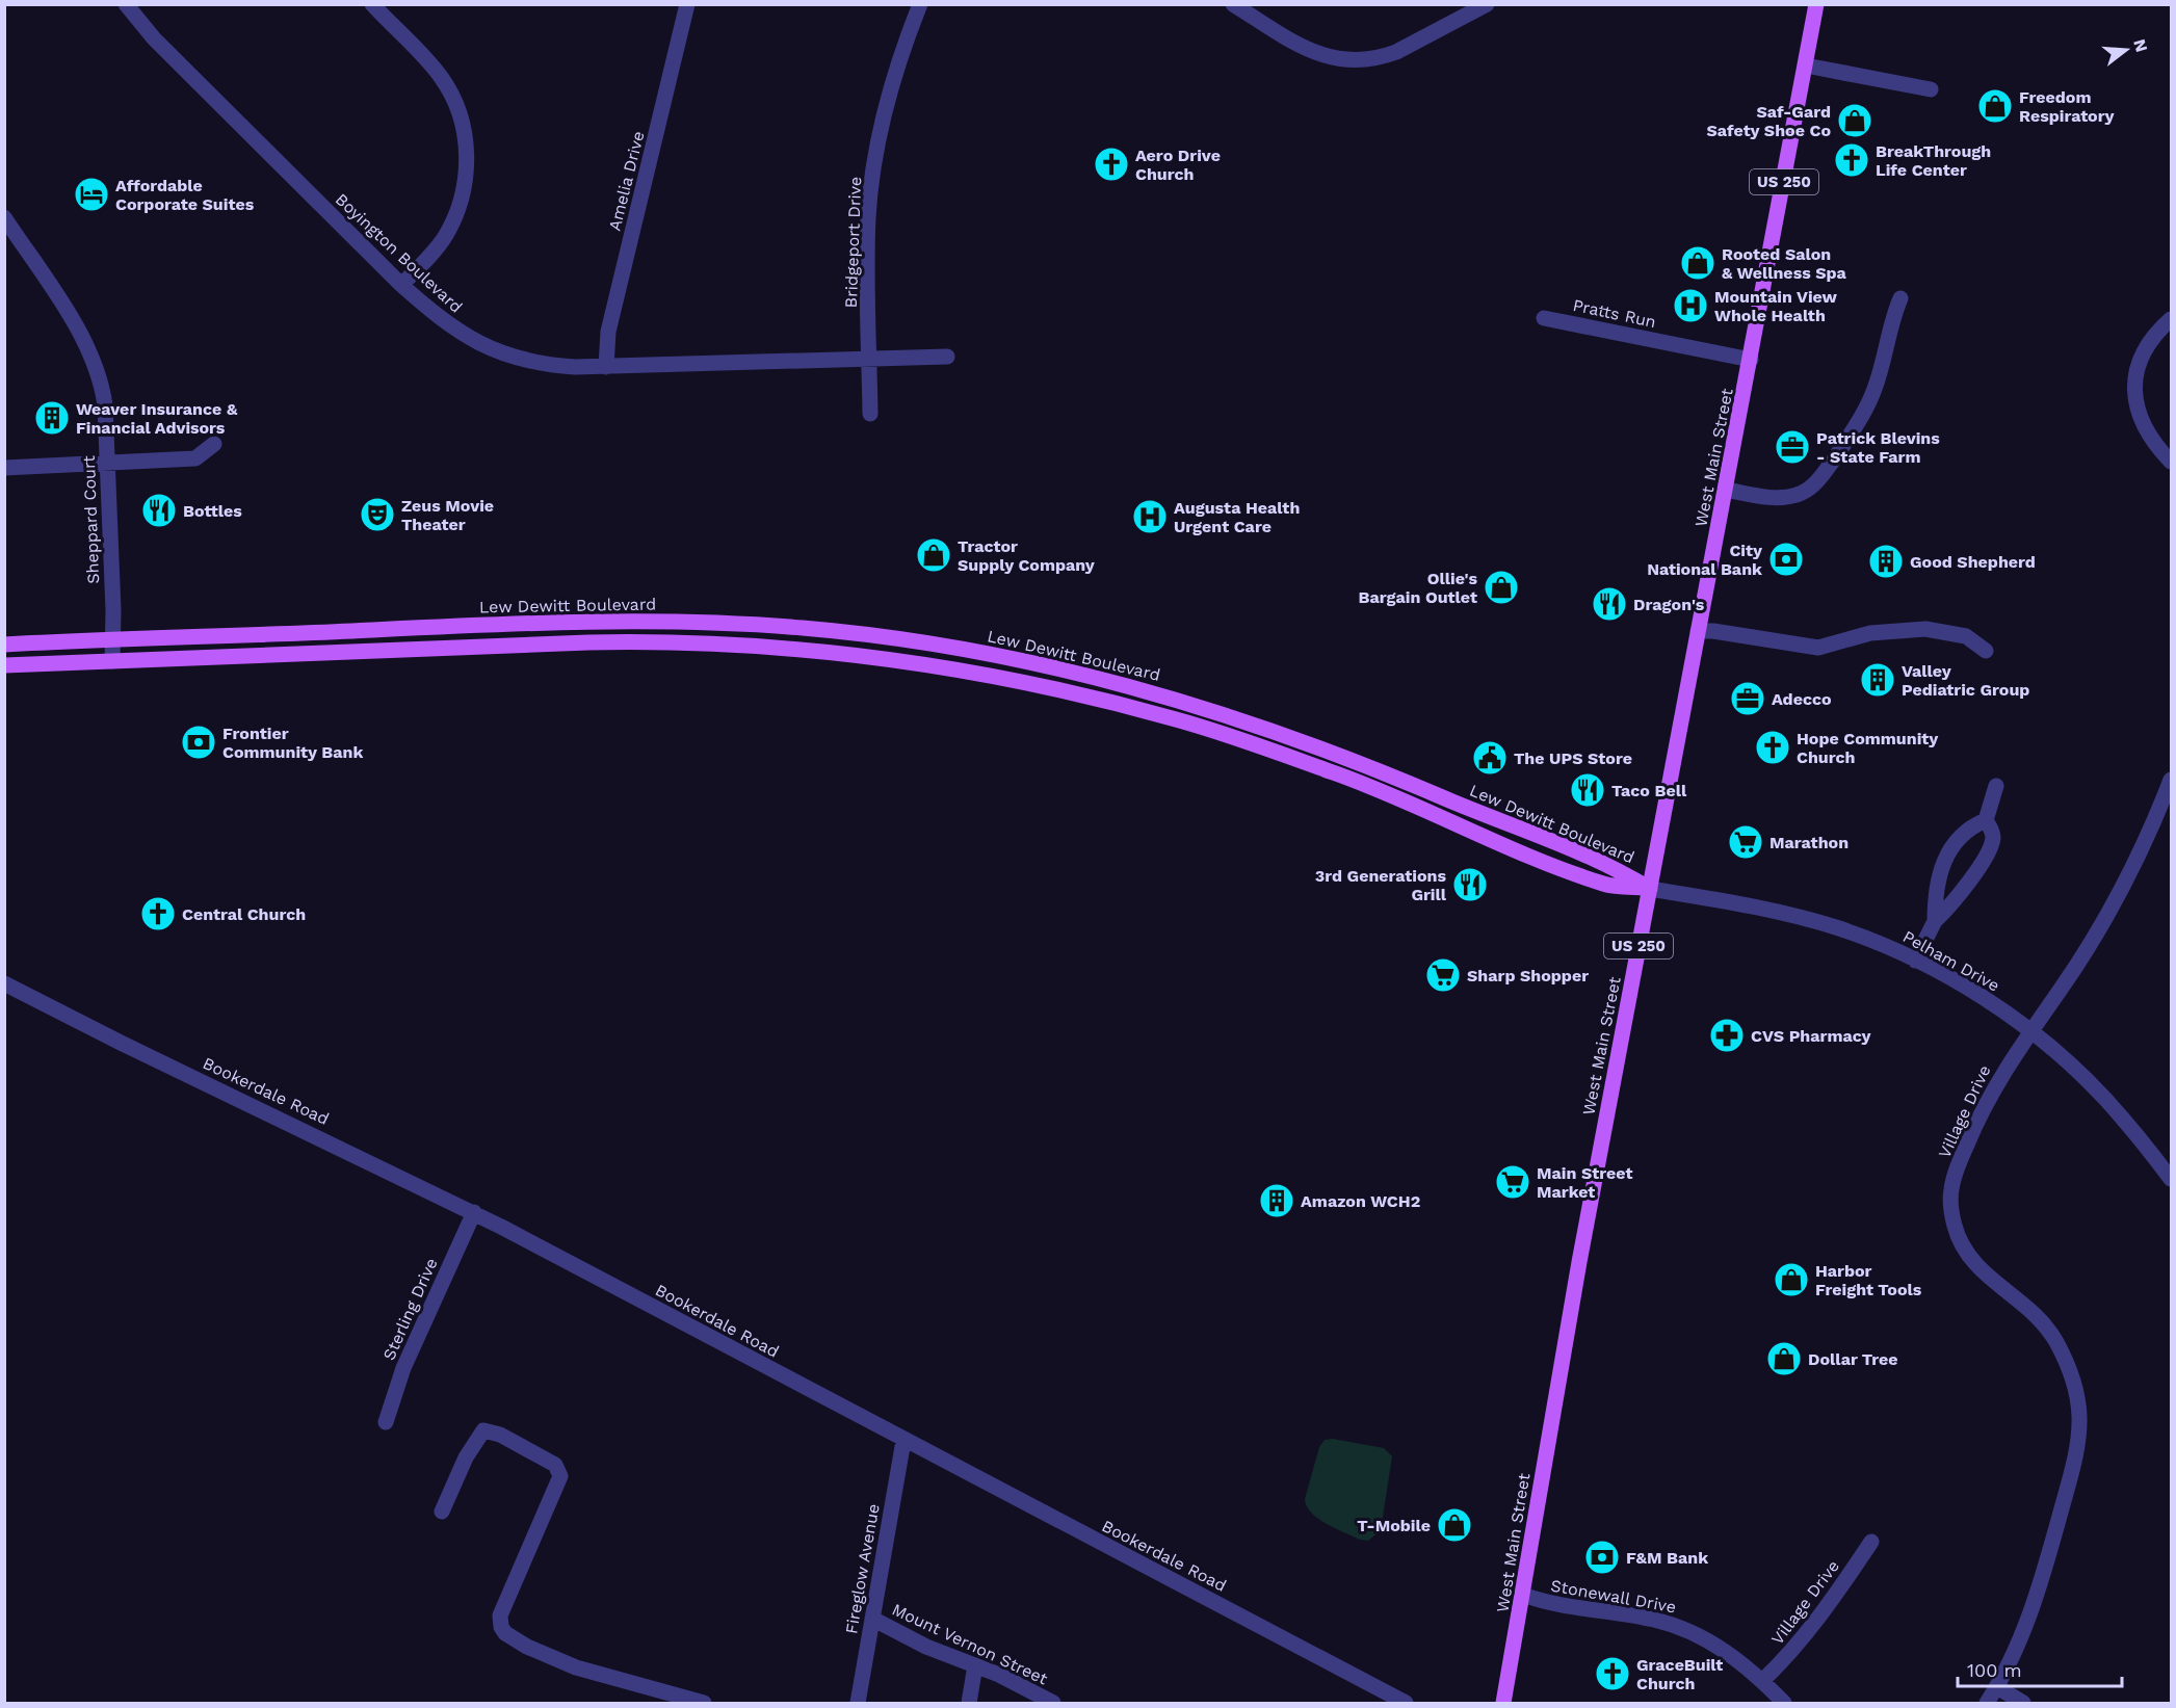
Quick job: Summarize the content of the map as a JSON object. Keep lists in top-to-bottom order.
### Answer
{
  "streets": {
    "main road": ["US 250", "West Main Street", "Lew Dewitt Boulevard"],
    "street": [
      "Amelia Drive",
      "Bridgeport Drive",
      "Boyington Boulevard",
      "Pratts Run",
      "Sheppard Court",
      "Pelham Drive",
      "Bookerdale Road",
      "Village Drive",
      "Sterling Drive",
      "Fireglow Avenue",
      "Stonewall Drive",
      "Mount Vernon Street"
    ]
  },
  "crossings": [
    ["Amelia Drive", "Boyington Boulevard"],
    ["US 250", "Pratts Run"],
    ["US 250", "West Main Street"],
    ["Bridgeport Drive", "Boyington Boulevard"],
    ["Pratts Run", "West Main Street"],
    ["West Main Street", "Lew Dewitt Boulevard"],
    ["West Main Street", "Pelham Drive"],
    ["West Main Street", "Stonewall Drive"],
    ["Sheppard Court", "Lew Dewitt Boulevard"],
    ["Lew Dewitt Boulevard", "Pelham Drive"],
    ["Pelham Drive", "Village Drive"],
    ["Bookerdale Road", "Sterling Drive"],
    ["Bookerdale Road", "Fireglow Avenue"],
    ["Village Drive", "Stonewall Drive"],
    ["Fireglow Avenue", "Mount Vernon Street"]
  ],
  "places": {
    "shop": [
      "Freedom Respiratory",
      "Saf-Gard Safety Shoe Co",
      "Rooted Salon & Wellness Spa",
      "Tractor Supply Company",
      "Ollie's Bargain Outlet",
      "Harbor Freight Tools",
      "Dollar Tree",
      "T-Mobile"
    ],
    "church": [
      "BreakThrough Life Center",
      "Aero Drive Church",
      "Hope Community Church",
      "Central Church",
      "GraceBuilt Church"
    ],
    "hotel": ["Affordable Corporate Suites"],
    "hospital": ["Mountain View Whole Health", "Augusta Health Urgent Care"],
    "building": [
      "Weaver Insurance & Financial Advisors",
      "Good Shepherd",
      "Valley Pediatric Group",
      "Amazon WCH2"
    ],
    "office": ["Patrick Blevins - State Farm", "Adecco"],
    "restaurant": [
      "Bottles",
      "Dragon's",
      "Taco Bell",
      "3rd Generations Grill"
    ],
    "theatre": ["Zeus Movie Theater"],
    "bank": ["City National Bank", "Frontier Community Bank", "F&M Bank"],
    "public building": ["The UPS Store"],
    "supermarket": ["Marathon", "Sharp Shopper", "Main Street Market"],
    "pharmacy": ["CVS Pharmacy"]
  },
  "scale_bar": "100 m",
  "north": "right"
}
